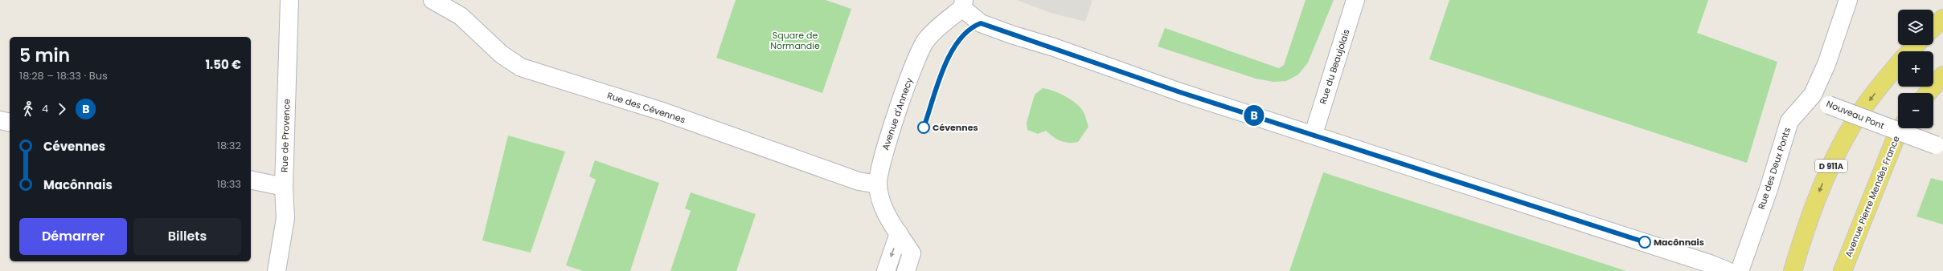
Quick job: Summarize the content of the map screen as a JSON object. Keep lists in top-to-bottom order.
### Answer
{
  "streets": {
    "main road": ["D 911A", "Avenue Pierre Mendès France"],
    "street": [
      "Rue du Beaujolais",
      "Rue des Cévennes",
      "Avenue d'Annecy",
      "Nouveau Pont",
      "Rue de Provence",
      "Rue des Deux Ponts"
    ]
  },
  "crossings": [
    ["Rue du Beaujolais", "Avenue d'Annecy"],
    ["Rue des Cévennes", "Avenue d'Annecy"],
    ["Nouveau Pont", "Rue des Deux Ponts"]
  ],
  "parks": ["Square de Normandie"],
  "places": ["Cévennes", "Macônnais"],
  "lines": ["bus line B"],
  "page": {
    "on_map": "B",
    "map_buttons": ["+", "−"],
    "heading": ["5 min", "18:28 – 18:33 · Bus", "1.50 €"],
    "legs": ["4", "B"],
    "list": [
      {
        "name": "Cévennes",
        "value": "18:32"
      },
      {
        "name": "Macônnais",
        "value": "18:33"
      }
    ],
    "buttons": ["Démarrer", "Billets"]
  }
}
